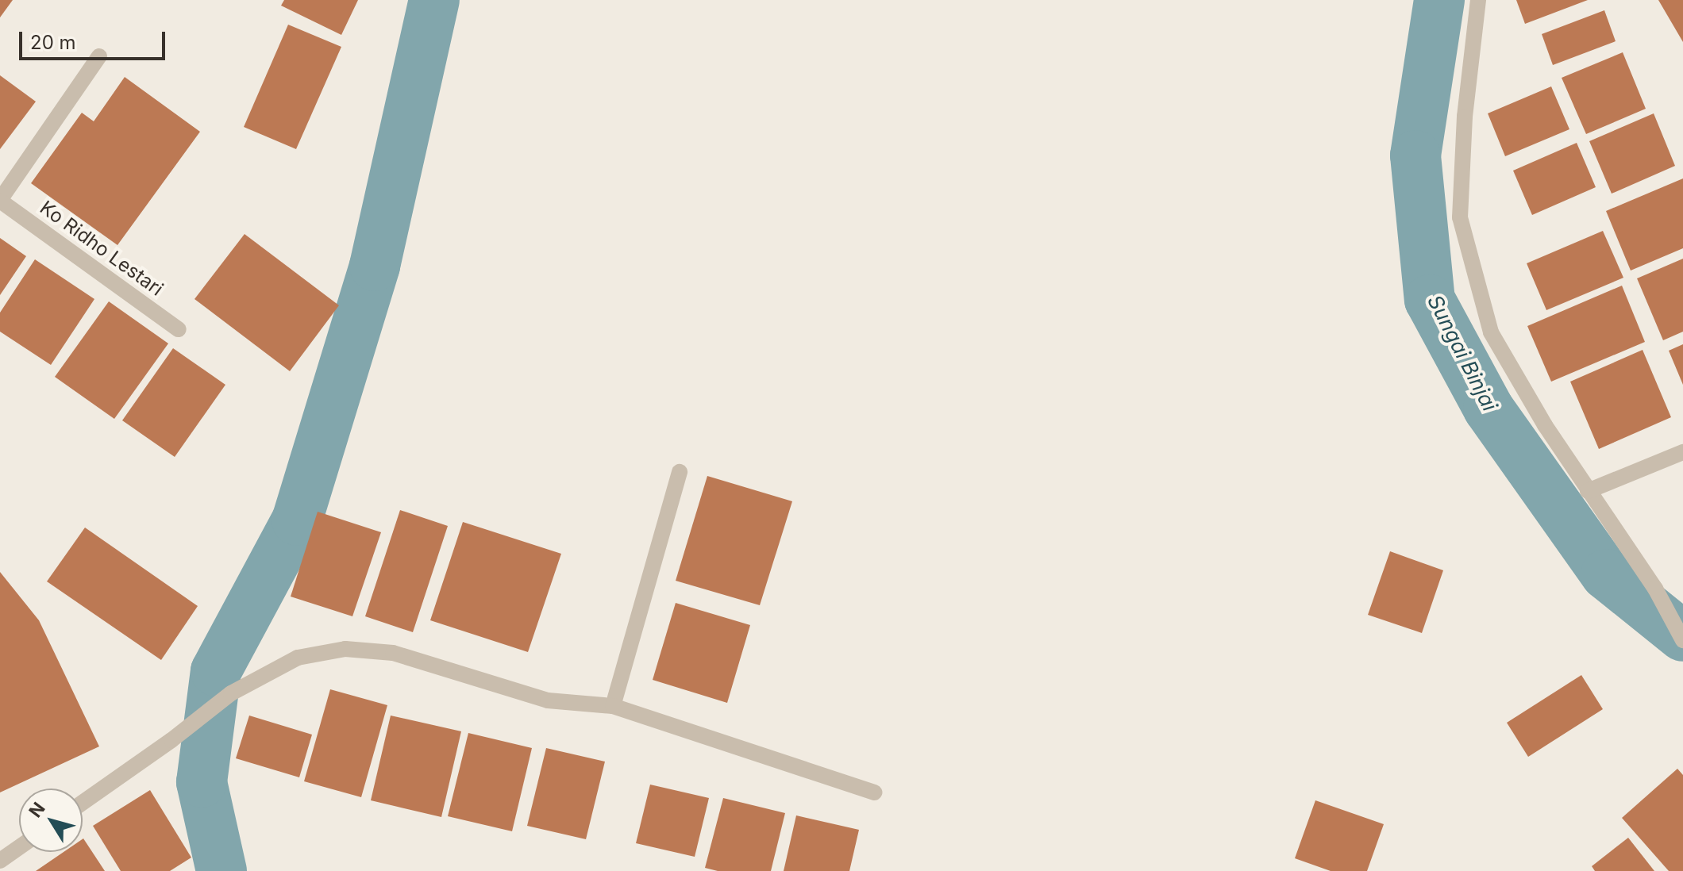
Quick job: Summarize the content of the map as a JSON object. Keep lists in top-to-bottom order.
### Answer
{
  "streets": {
    "street": ["Ko Ridho Lestari"]
  },
  "water": ["Sungai Binjai"],
  "scale_bar": "20 m",
  "north": "top left"
}
